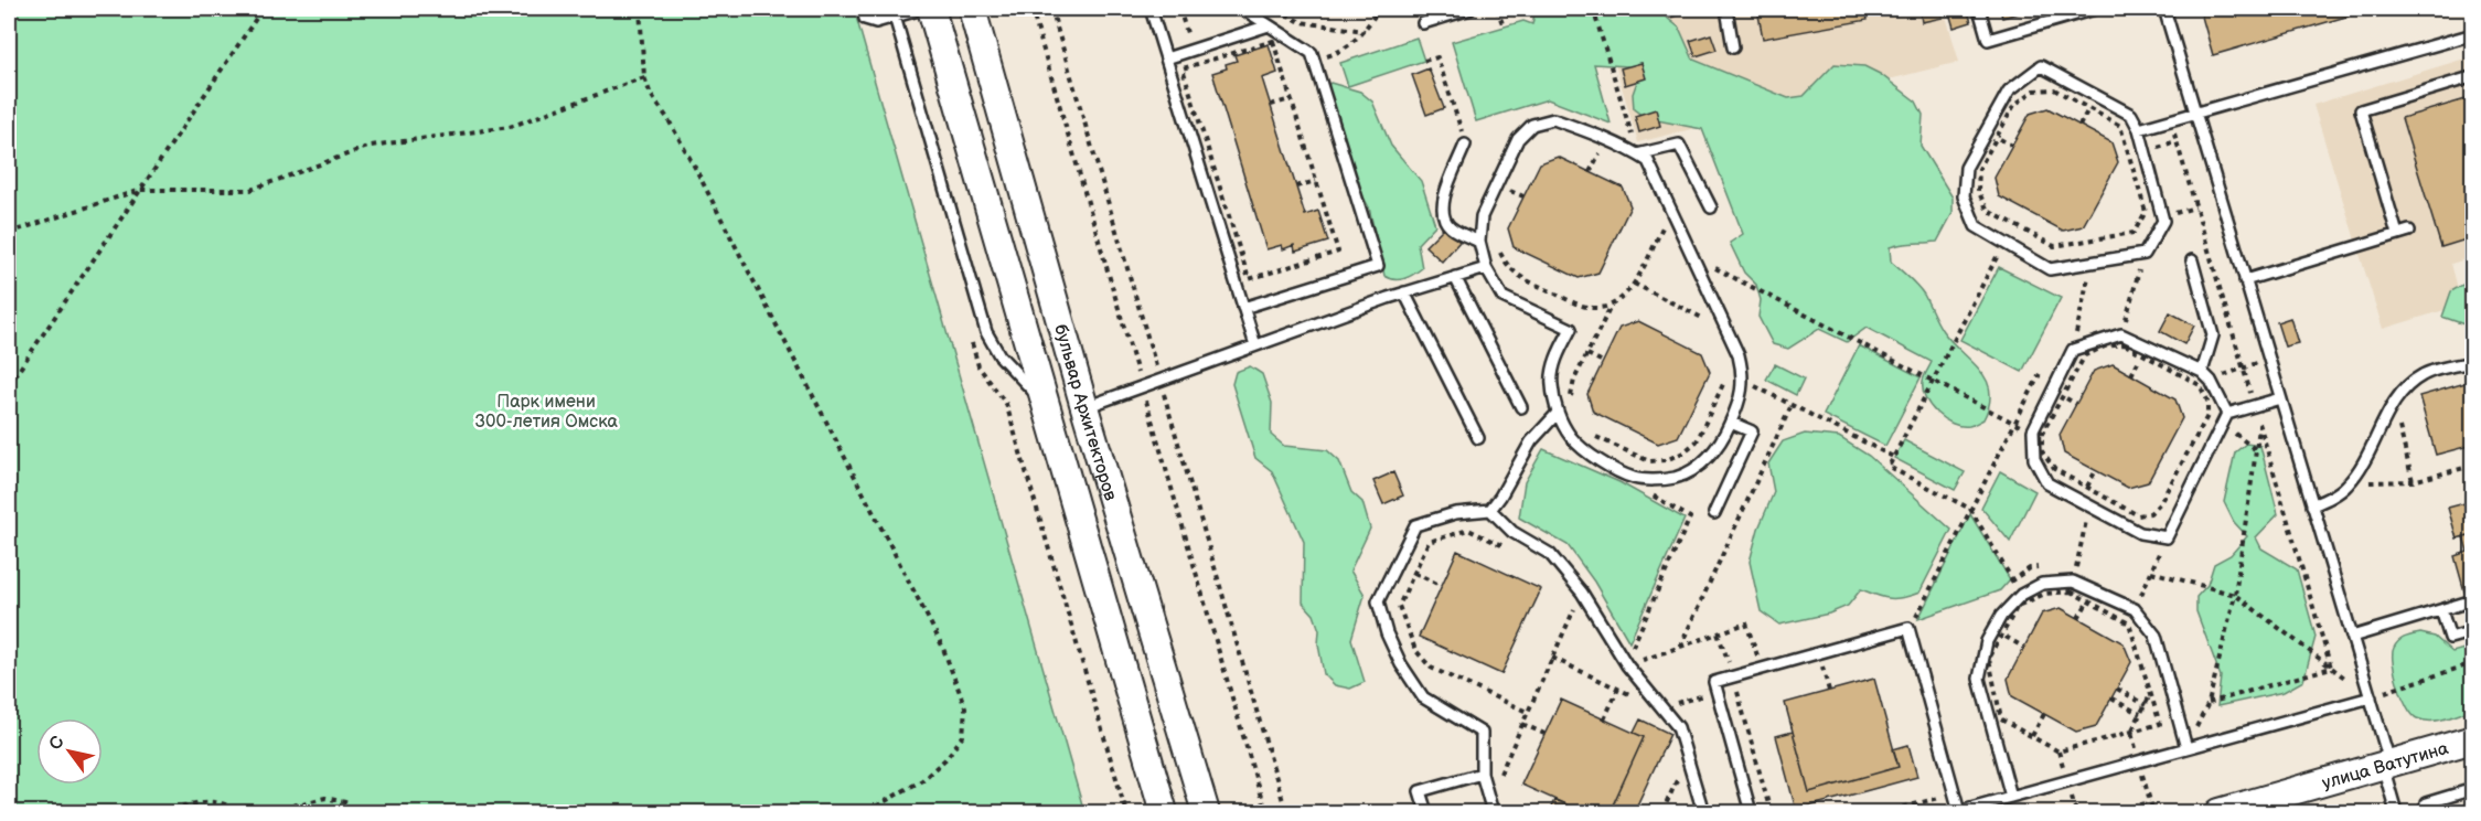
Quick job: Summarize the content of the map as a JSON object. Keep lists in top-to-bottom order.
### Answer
{
  "streets": {
    "main road": ["бульвар Архитекторов", "улица Ватутина"]
  },
  "parks": ["Парк имени 300-летия Омска"],
  "north": "top left"
}
